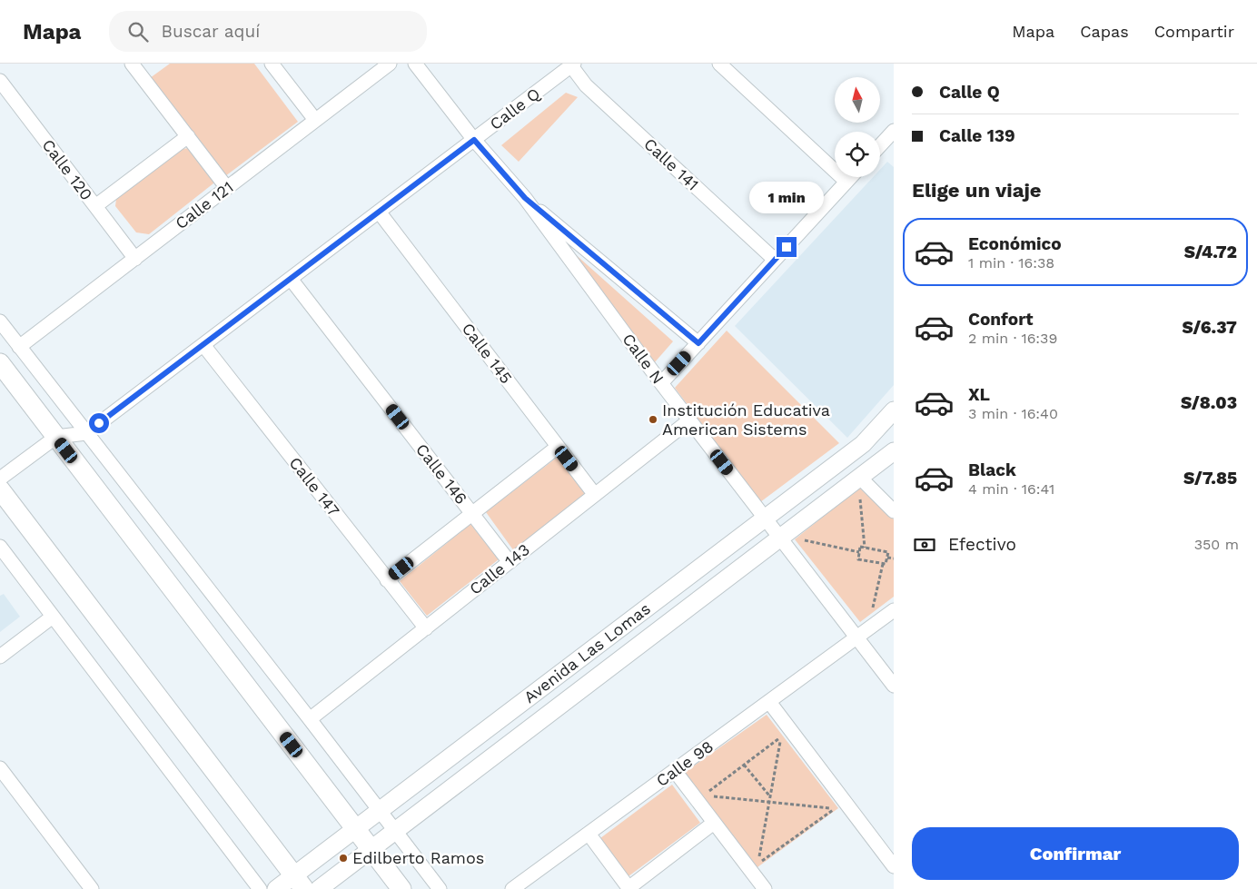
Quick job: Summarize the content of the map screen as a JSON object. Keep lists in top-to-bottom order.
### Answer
{
  "streets": {
    "street": [
      "Calle Q",
      "Calle 141",
      "Calle 120",
      "Calle 121",
      "Calle 145",
      "Calle N",
      "Calle 146",
      "Calle 147",
      "Calle 143",
      "Avenida Las Lomas",
      "Calle 98"
    ]
  },
  "crossings": [
    ["Calle Q", "Calle 141"],
    ["Calle Q", "Calle 145"],
    ["Calle Q", "Calle N"],
    ["Calle Q", "Calle 146"],
    ["Calle Q", "Calle 147"],
    ["Calle 120", "Calle 121"],
    ["Calle 145", "Calle 143"],
    ["Calle N", "Calle 143"],
    ["Calle N", "Avenida Las Lomas"],
    ["Calle N", "Calle 98"],
    ["Calle 146", "Calle 143"],
    ["Calle 147", "Calle 143"]
  ],
  "places": ["Institución Educativa American Sistems", "Edilberto Ramos"],
  "north": "top",
  "page": {
    "header": "Mapa",
    "search": "Buscar aquí",
    "nav": ["Mapa", "Capas", "Compartir"],
    "banner": ["Calle Q", "Calle 139"],
    "heading": "Elige un viaje",
    "bubble": "1 min",
    "list": [
      {
        "name": "Económico",
        "note": "1 min · 16:38",
        "value": "S/4.72"
      },
      {
        "name": "Confort",
        "note": "2 min · 16:39",
        "value": "S/6.37"
      },
      {
        "name": "XL",
        "note": "3 min · 16:40",
        "value": "S/8.03"
      },
      {
        "name": "Black",
        "note": "4 min · 16:41",
        "value": "S/7.85"
      }
    ],
    "pay": ["Efectivo", "350 m"],
    "buttons": "Confirmar"
  }
}
